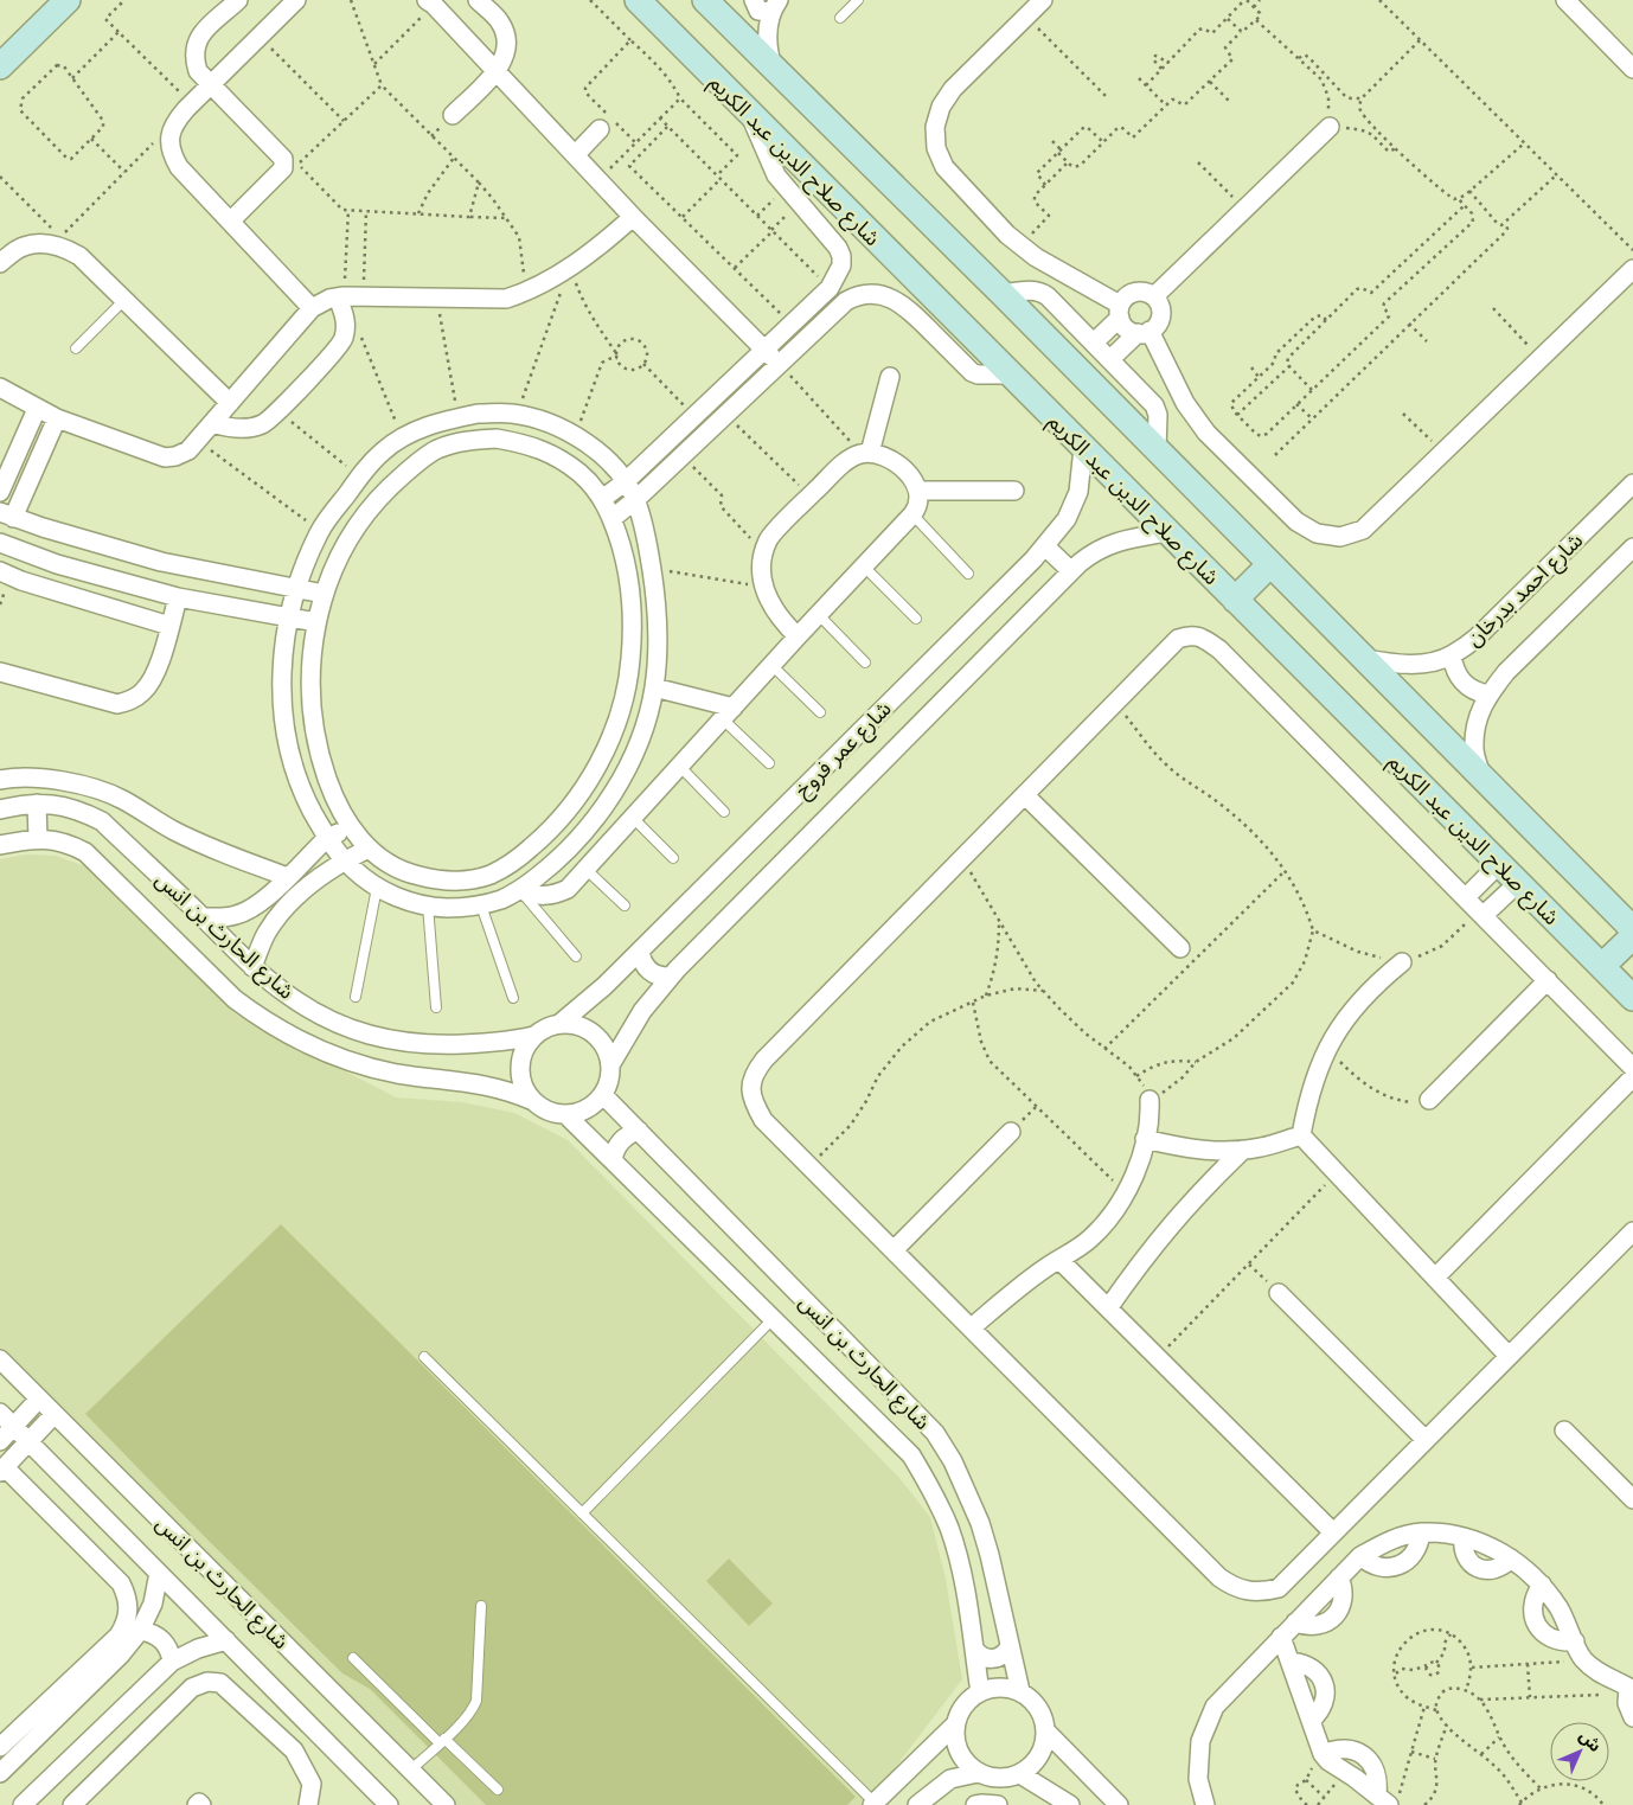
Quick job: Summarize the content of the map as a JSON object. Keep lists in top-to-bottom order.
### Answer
{
  "streets": {
    "main road": ["شارع صلاح الدين عبد الكريم"],
    "street": ["شارع احمد بدرخان", "شارع عمر فروخ", "شارع الحارث بن انس"]
  },
  "crossings": [
    ["شارع صلاح الدين عبد الكريم", "شارع عمر فروخ"],
    ["شارع عمر فروخ", "شارع الحارث بن انس"]
  ],
  "north": "top right"
}
